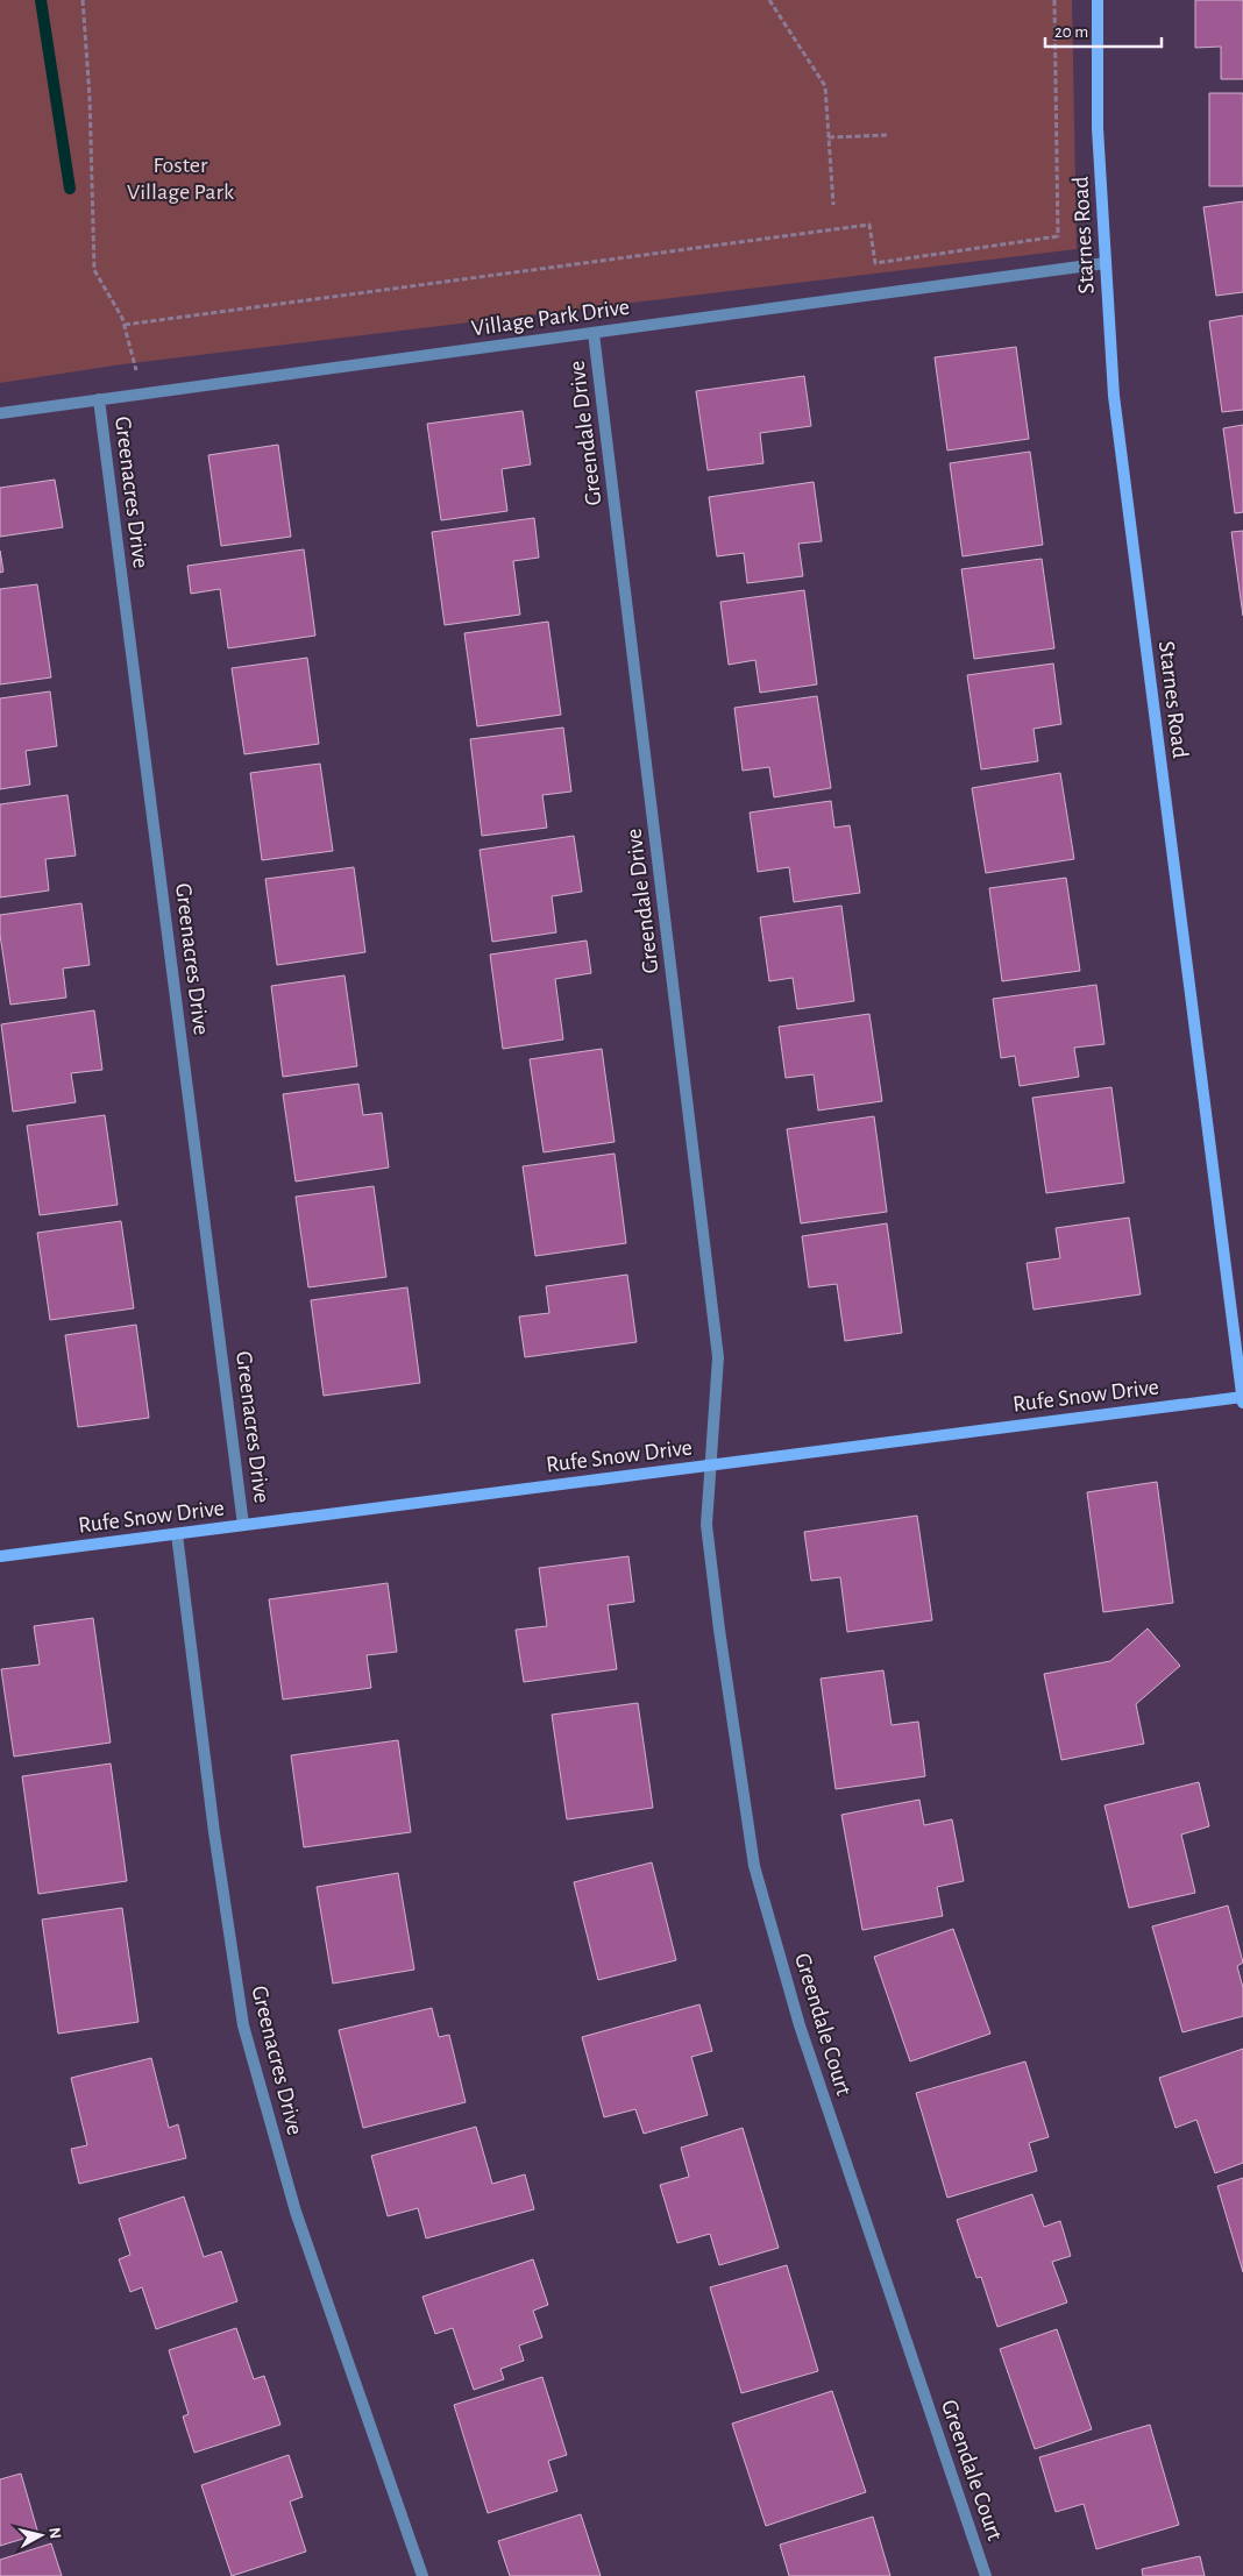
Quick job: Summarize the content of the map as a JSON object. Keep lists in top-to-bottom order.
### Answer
{
  "streets": {
    "main road": ["Starnes Road", "Rufe Snow Drive"],
    "street": [
      "Village Park Drive",
      "Greendale Drive",
      "Greenacres Drive",
      "Greendale Court"
    ]
  },
  "crossings": [
    ["Starnes Road", "Village Park Drive"],
    ["Starnes Road", "Rufe Snow Drive"],
    ["Village Park Drive", "Greendale Drive"],
    ["Village Park Drive", "Greenacres Drive"],
    ["Greendale Drive", "Rufe Snow Drive"],
    ["Greendale Drive", "Greendale Court"],
    ["Greenacres Drive", "Rufe Snow Drive"],
    ["Rufe Snow Drive", "Greendale Court"]
  ],
  "parks": ["Foster Village Park"],
  "scale_bar": "20 m",
  "north": "right"
}
